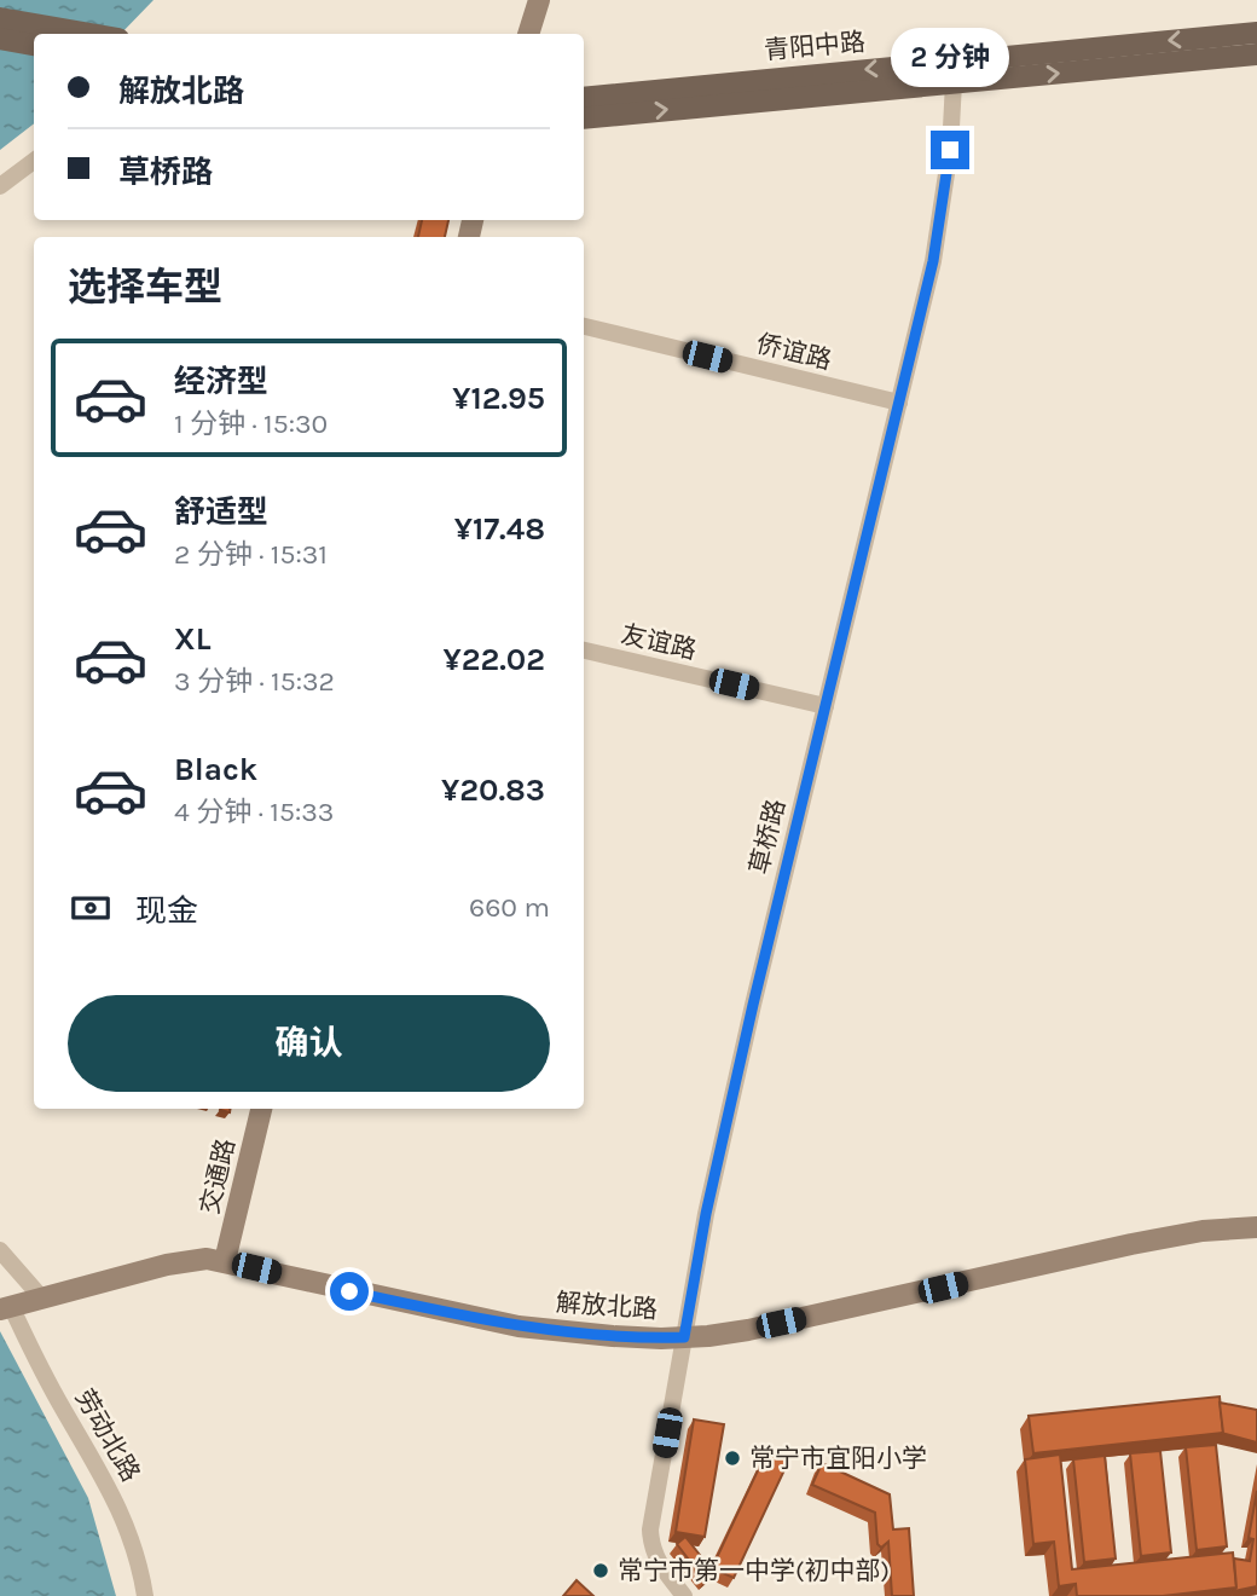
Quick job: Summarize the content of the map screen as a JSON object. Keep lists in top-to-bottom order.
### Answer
{
  "streets": {
    "main road": ["青阳中路"],
    "street": [
      "侨谊路",
      "友谊路",
      "草桥路",
      "交通路",
      "解放北路",
      "劳动北路"
    ]
  },
  "crossings": [
    ["青阳中路", "草桥路"],
    ["侨谊路", "草桥路"],
    ["友谊路", "草桥路"],
    ["草桥路", "解放北路"],
    ["交通路", "解放北路"],
    ["解放北路", "劳动北路"]
  ],
  "places": ["常宁市宜阳小学", "常宁市第一中学(初中部)"],
  "page": {
    "bubble": "2 分钟",
    "banner": ["解放北路", "草桥路"],
    "heading": "选择车型",
    "list": [
      {
        "name": "经济型",
        "note": "1 分钟 · 15:30",
        "value": "¥12.95"
      },
      {
        "name": "舒适型",
        "note": "2 分钟 · 15:31",
        "value": "¥17.48"
      },
      {
        "name": "XL",
        "note": "3 分钟 · 15:32",
        "value": "¥22.02"
      },
      {
        "name": "Black",
        "note": "4 分钟 · 15:33",
        "value": "¥20.83"
      }
    ],
    "pay": ["现金", "660 m"],
    "buttons": "确认"
  }
}
